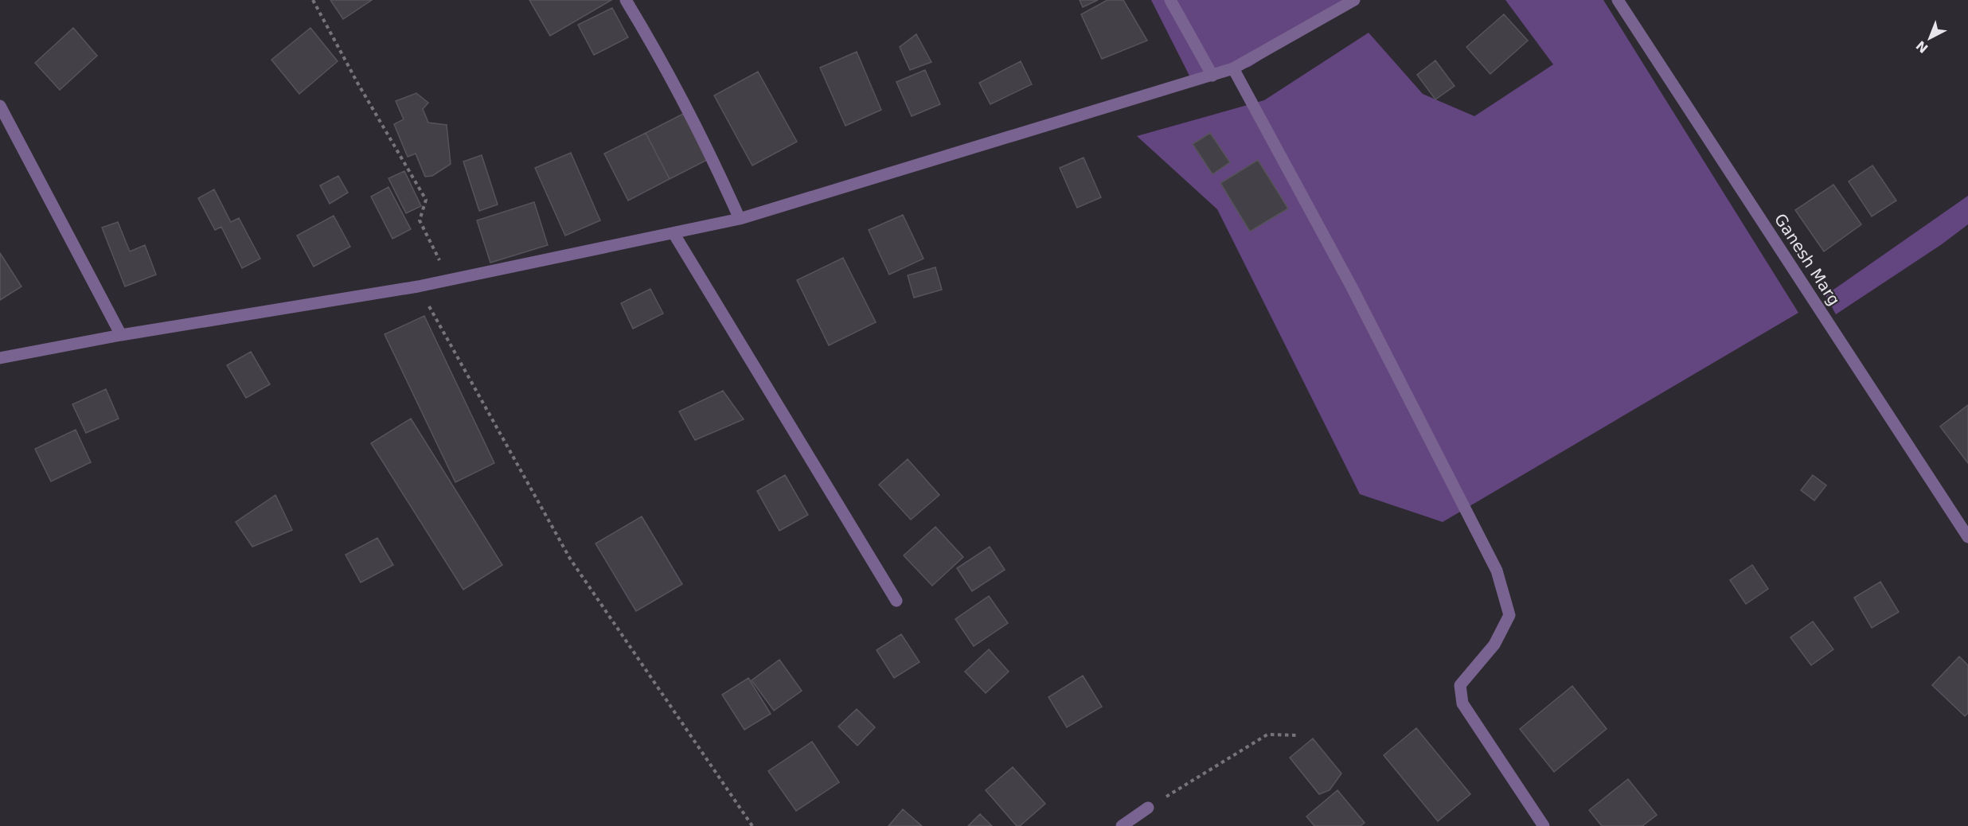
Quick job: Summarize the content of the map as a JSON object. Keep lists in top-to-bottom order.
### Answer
{
  "streets": {
    "street": ["Ganesh Marg"]
  },
  "north": "bottom left"
}
